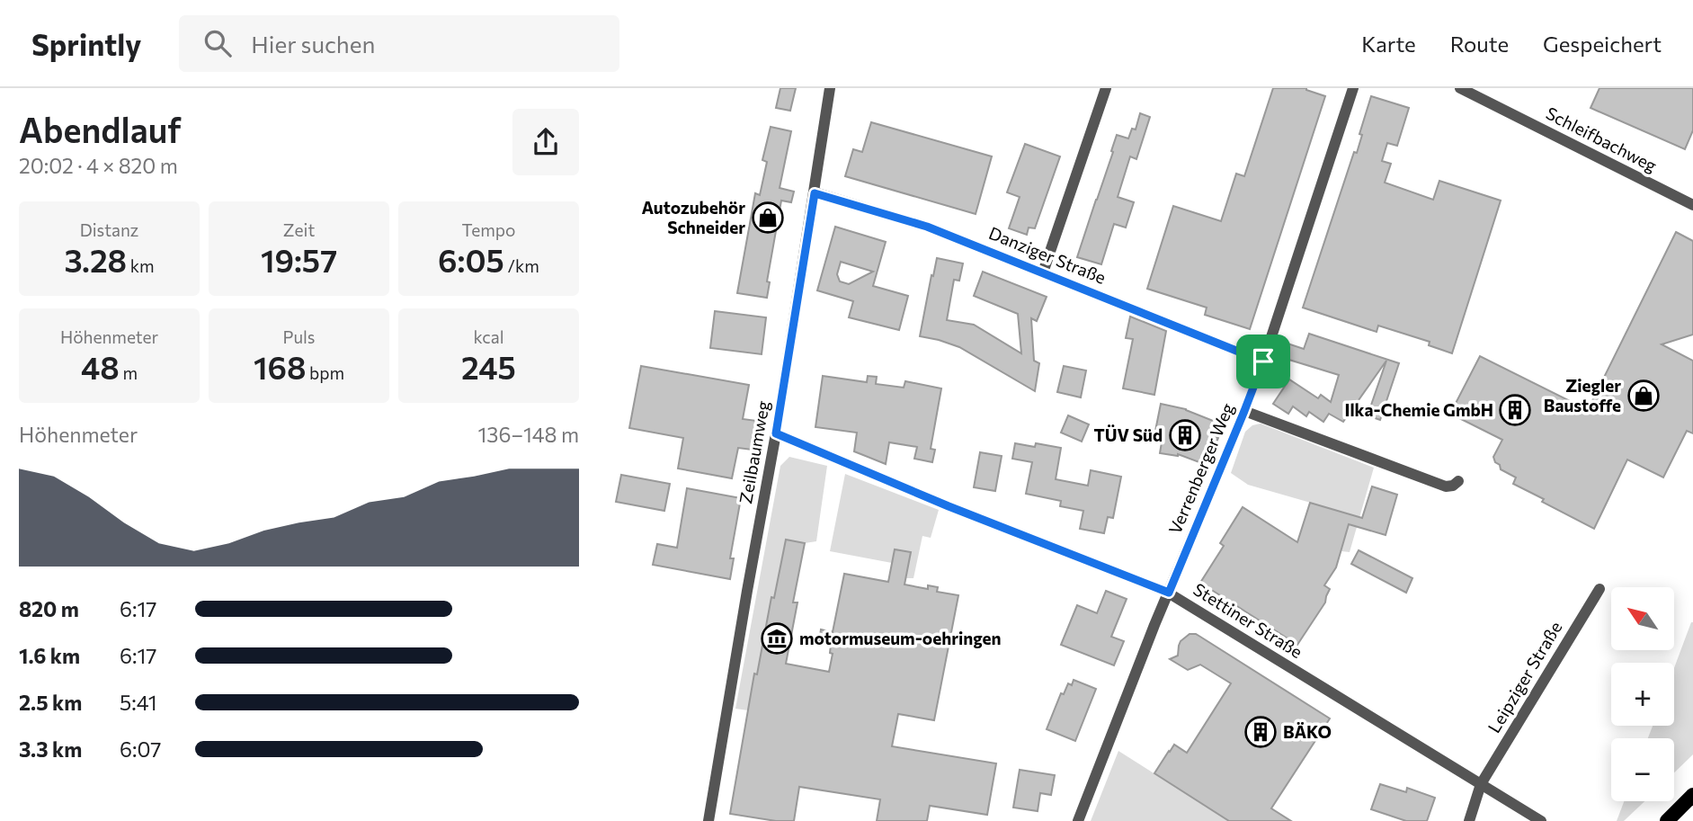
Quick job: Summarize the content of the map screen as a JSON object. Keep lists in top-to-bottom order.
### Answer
{
  "streets": {
    "street": [
      "Schleifbachweg",
      "Danziger Straße",
      "Zeilbaumweg",
      "Verrenberger Weg",
      "Stettiner Straße",
      "Leipziger Straße"
    ]
  },
  "crossings": [
    ["Danziger Straße", "Zeilbaumweg"],
    ["Danziger Straße", "Verrenberger Weg"],
    ["Zeilbaumweg", "Stettiner Straße"],
    ["Verrenberger Weg", "Stettiner Straße"],
    ["Stettiner Straße", "Leipziger Straße"]
  ],
  "places": {
    "shop": ["Autozubehör Schneider", "Ziegler Baustoffe"],
    "building": ["Ilka-Chemie GmbH", "TÜV Süd", "BÄKO"],
    "museum": ["motormuseum-oehringen"]
  },
  "north": "top left",
  "page": {
    "header": "Sprintly",
    "search": "Hier suchen",
    "nav": ["Karte", "Route", "Gespeichert"],
    "heading": ["Abendlauf", "20:02 · 4 × 820 m"],
    "stats": [
      ["Distanz", "3.28 km"],
      ["Zeit", "19:57"],
      ["Tempo", "6:05 /km"],
      ["Höhenmeter", "48 m"],
      ["Puls", "168 bpm"],
      ["kcal", "245"]
    ],
    "chart": ["Höhenmeter", "136–148 m"],
    "list": [
      {
        "name": "820 m",
        "note": "6:17"
      },
      {
        "name": "1.6 km",
        "note": "6:17"
      },
      {
        "name": "2.5 km",
        "note": "5:41"
      },
      {
        "name": "3.3 km",
        "note": "6:07"
      }
    ],
    "map_buttons": ["+", "−"]
  }
}
